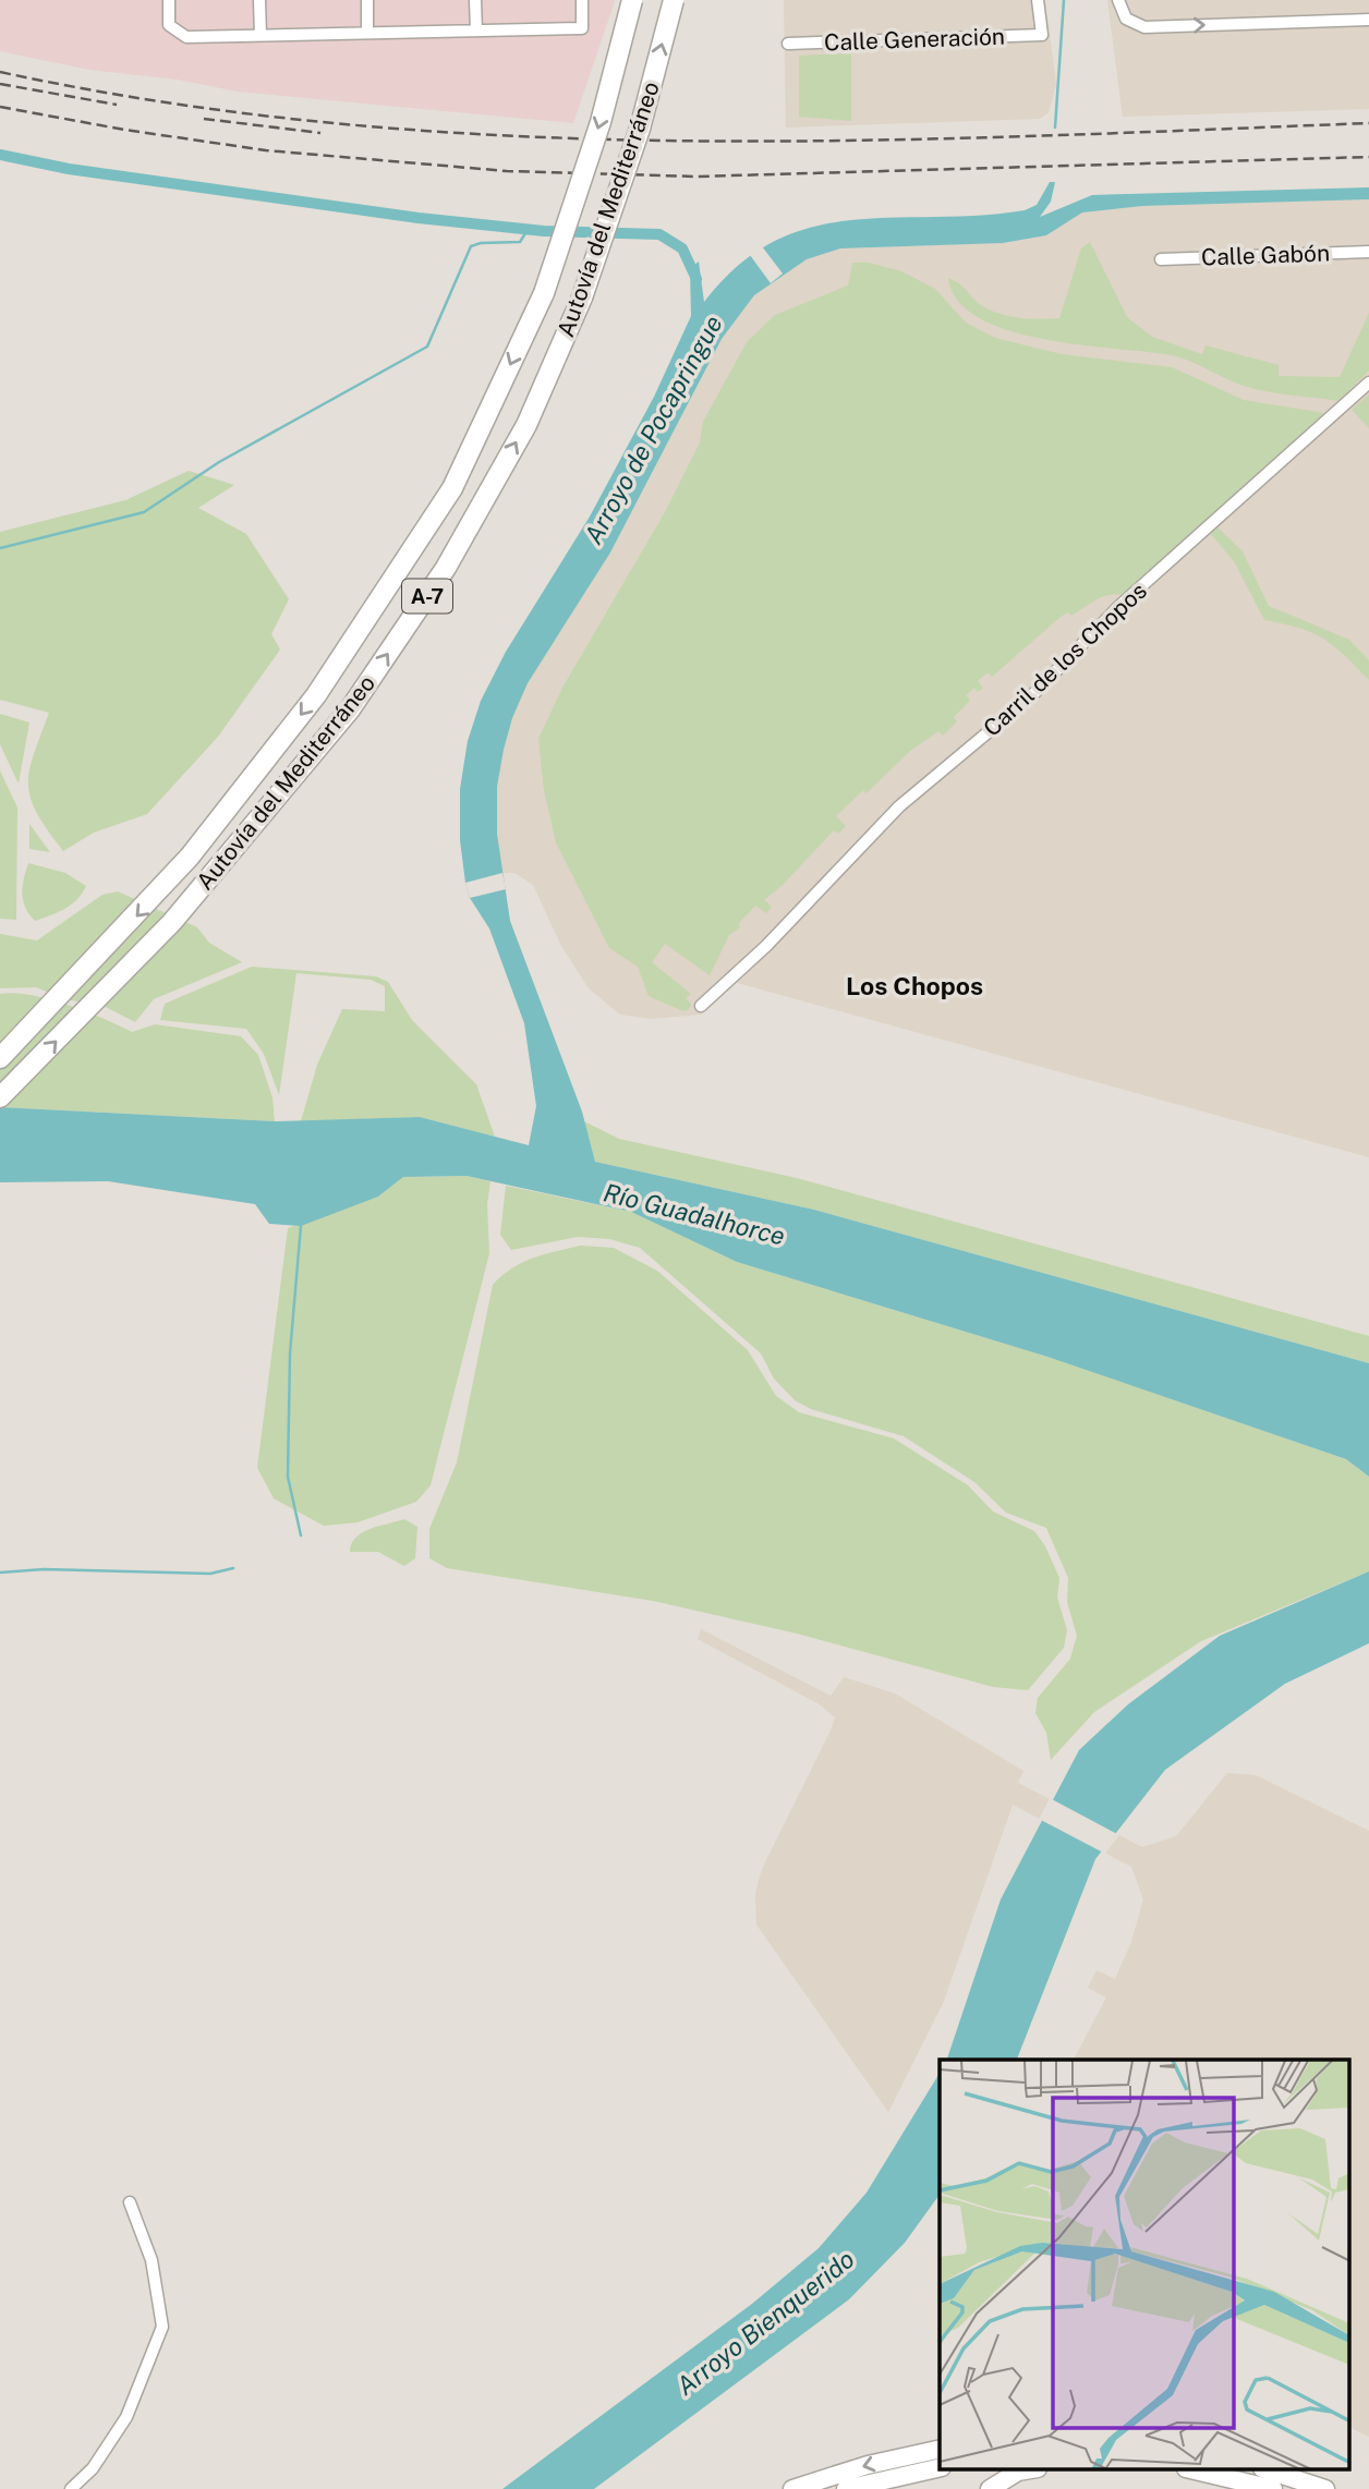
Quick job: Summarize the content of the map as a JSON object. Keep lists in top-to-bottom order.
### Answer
{
  "streets": {
    "highway": ["Autovía del Mediterráneo", "A-7"],
    "street": ["Calle Generación", "Calle Gabón", "Carril de los Chopos"]
  },
  "districts": ["Los Chopos"],
  "water": ["Arroyo de Pocapringue", "Río Guadalhorce", "Arroyo Bienquerido"]
}
